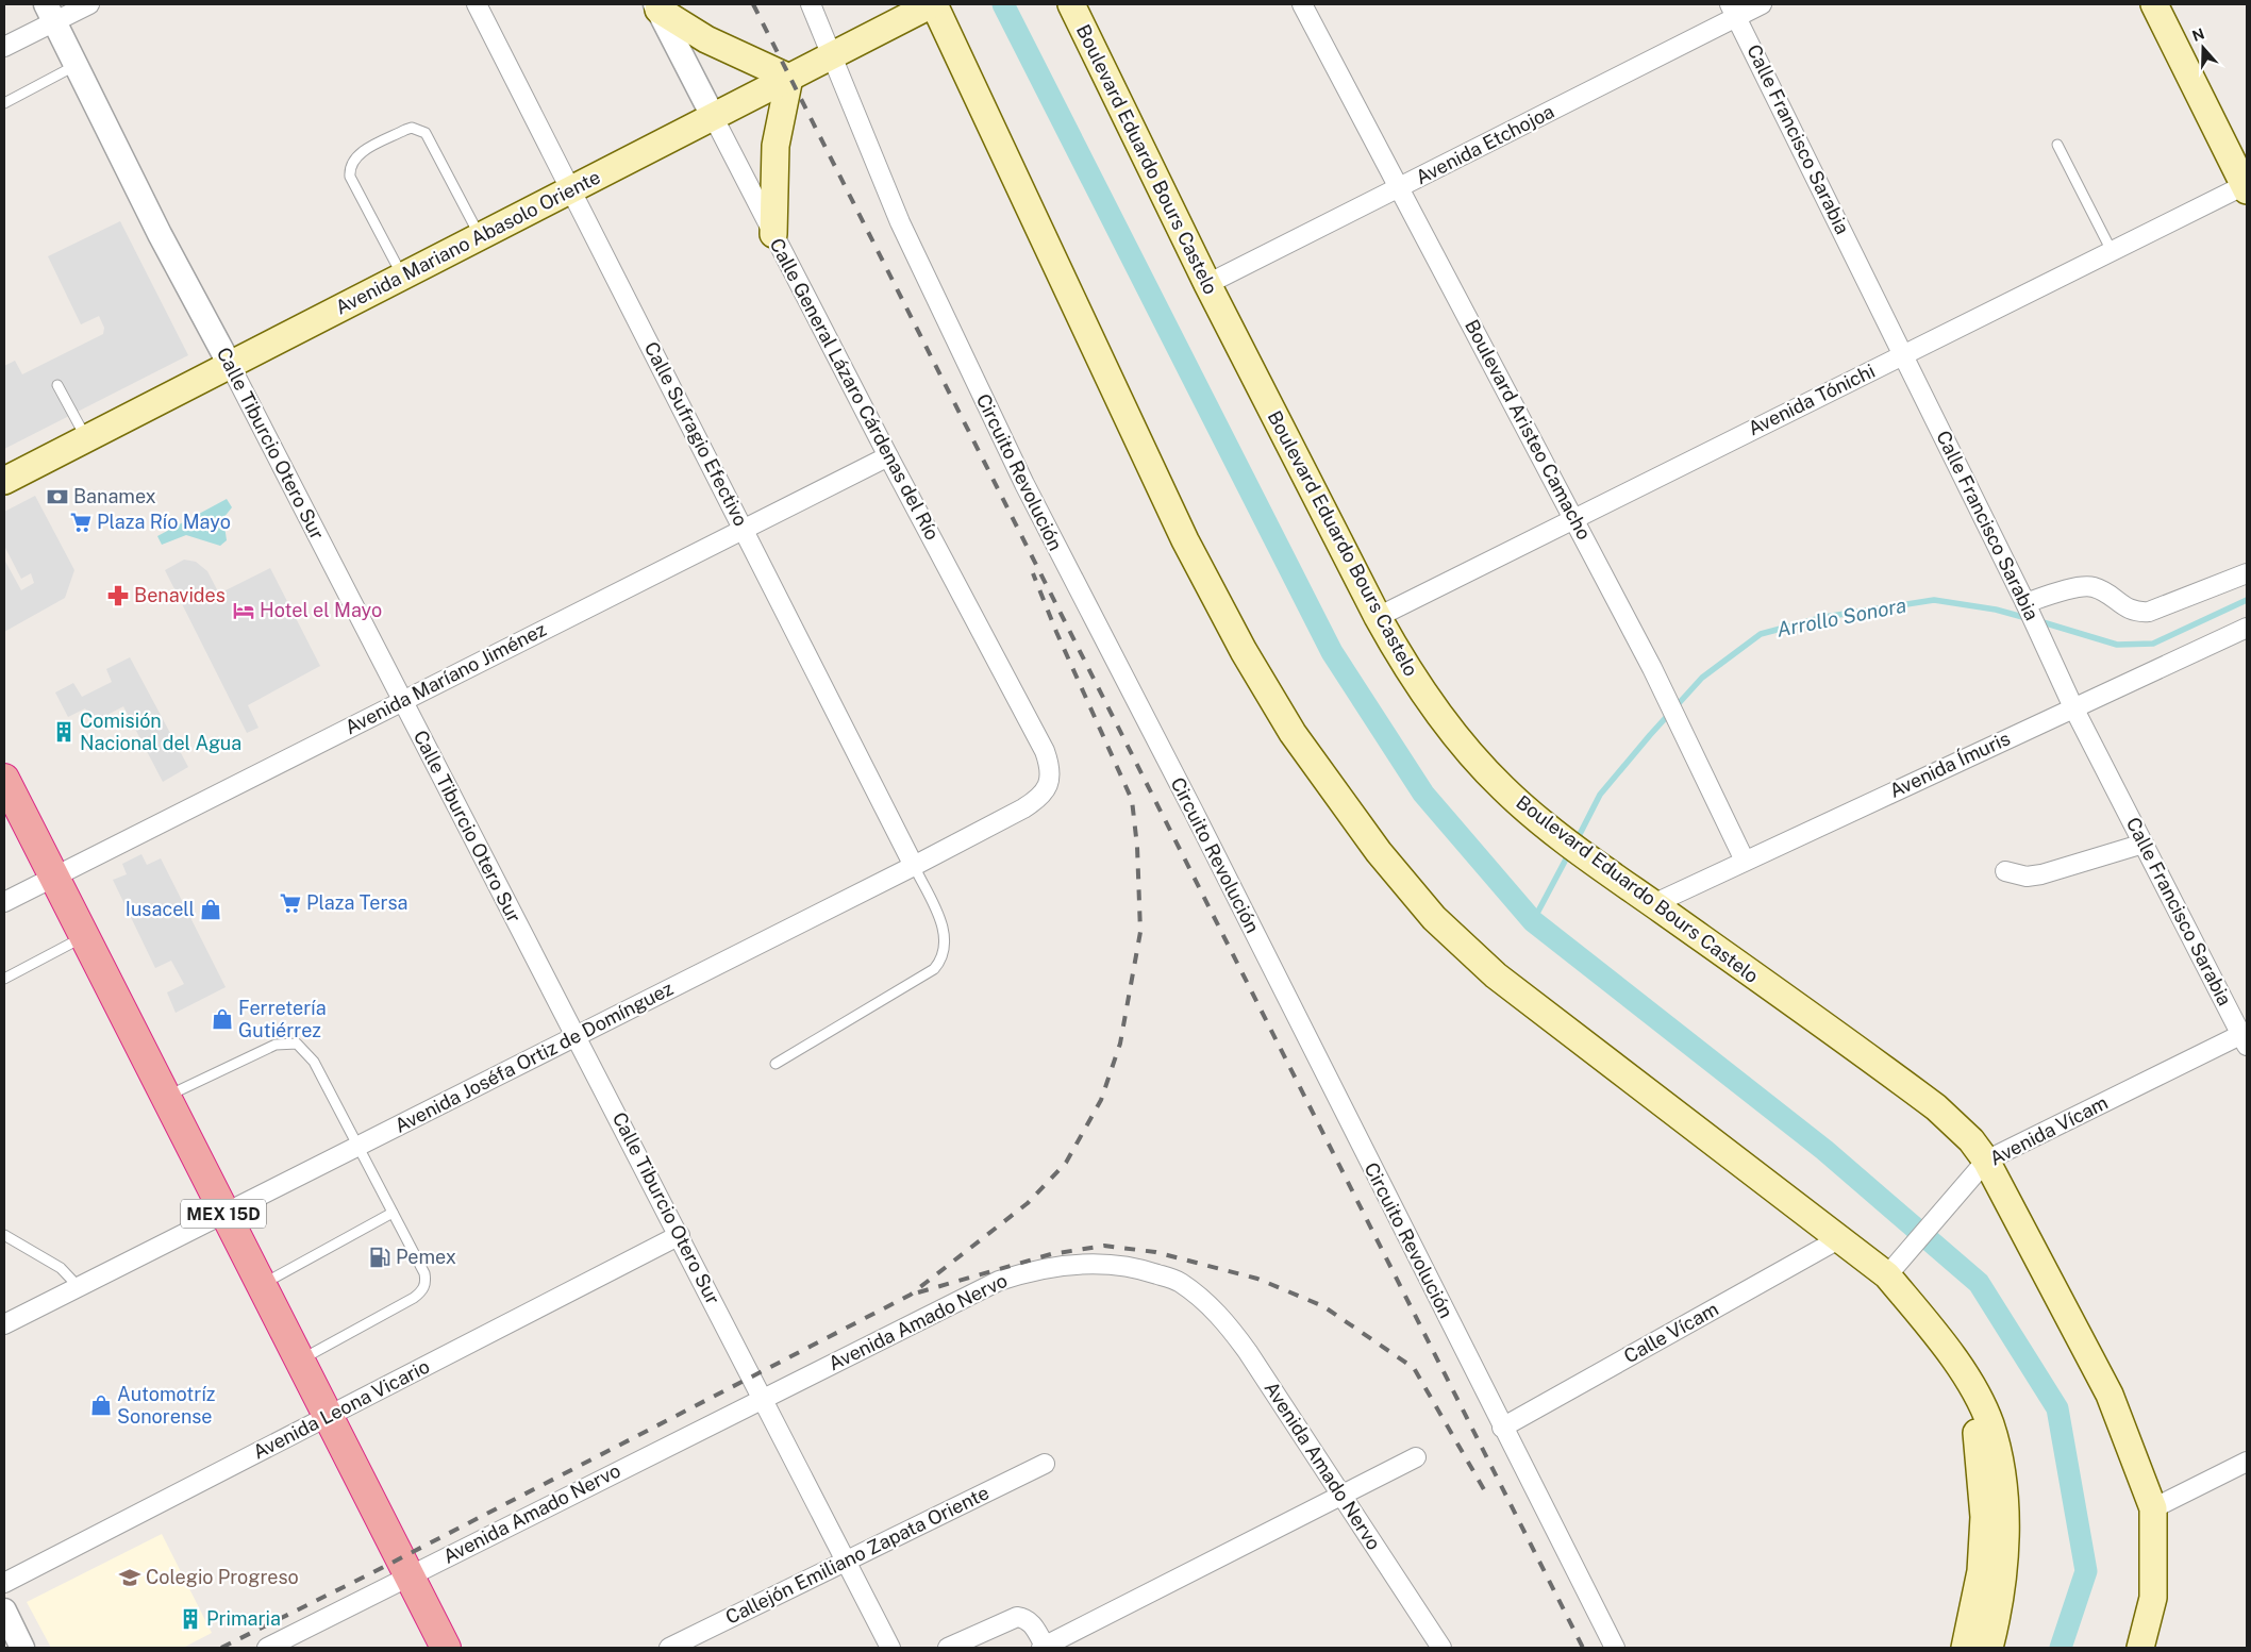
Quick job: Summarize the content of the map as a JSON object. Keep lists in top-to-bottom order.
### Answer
{
  "streets": {
    "highway": ["MEX 15D"],
    "main road": ["Boulevard Eduardo Bours Castelo", "Avenida Mariano Abasolo Oriente"],
    "street": [
      "Calle Francisco Sarabia",
      "Avenida Etchojoa",
      "Calle General Lázaro Cárdenas del Río",
      "Avenida Tónichi",
      "Boulevard Aristeo Camacho",
      "Calle Sufragio Efectivo",
      "Calle Tiburcio Otero Sur",
      "Circuito Revolución",
      "Avenida Maríano Jiménez",
      "Avenida Ímuris",
      "Avenida Joséfa Ortiz de Domínguez",
      "Avenida Vícam",
      "Avenida Amado Nervo",
      "Calle Vícam",
      "Avenida Leona Vicario",
      "Callejón Emiliano Zapata Oriente"
    ]
  },
  "crossings": [
    ["Calle Francisco Sarabia", "Avenida Etchojoa"],
    ["Calle Francisco Sarabia", "Avenida Tónichi"],
    ["Calle Francisco Sarabia", "Avenida Ímuris"],
    ["Calle Francisco Sarabia", "Avenida Vícam"],
    ["Avenida Etchojoa", "Boulevard Eduardo Bours Castelo"],
    ["Avenida Etchojoa", "Boulevard Aristeo Camacho"],
    ["Boulevard Eduardo Bours Castelo", "Avenida Tónichi"],
    ["Boulevard Eduardo Bours Castelo", "Avenida Ímuris"],
    ["Boulevard Eduardo Bours Castelo", "Avenida Vícam"],
    ["Avenida Mariano Abasolo Oriente", "Calle General Lázaro Cárdenas del Río"],
    ["Avenida Mariano Abasolo Oriente", "Calle Sufragio Efectivo"],
    ["Avenida Mariano Abasolo Oriente", "Calle Tiburcio Otero Sur"],
    ["Avenida Mariano Abasolo Oriente", "Circuito Revolución"],
    ["Calle General Lázaro Cárdenas del Río", "Avenida Maríano Jiménez"],
    ["Calle General Lázaro Cárdenas del Río", "Avenida Joséfa Ortiz de Domínguez"],
    ["Avenida Tónichi", "Boulevard Aristeo Camacho"],
    ["Boulevard Aristeo Camacho", "Avenida Ímuris"],
    ["Calle Sufragio Efectivo", "Avenida Maríano Jiménez"],
    ["Calle Sufragio Efectivo", "Avenida Joséfa Ortiz de Domínguez"],
    ["Calle Tiburcio Otero Sur", "Avenida Maríano Jiménez"],
    ["Calle Tiburcio Otero Sur", "Avenida Joséfa Ortiz de Domínguez"],
    ["Calle Tiburcio Otero Sur", "Avenida Amado Nervo"],
    ["Calle Tiburcio Otero Sur", "Avenida Leona Vicario"],
    ["Calle Tiburcio Otero Sur", "Callejón Emiliano Zapata Oriente"],
    ["Circuito Revolución", "Calle Vícam"],
    ["Avenida Maríano Jiménez", "MEX 15D"],
    ["Avenida Joséfa Ortiz de Domínguez", "MEX 15D"],
    ["MEX 15D", "Avenida Amado Nervo"],
    ["MEX 15D", "Avenida Leona Vicario"]
  ],
  "water": ["Arrollo Sonora"],
  "places": {
    "bank": ["Banamex"],
    "supermarket": ["Plaza Río Mayo", "Plaza Tersa"],
    "pharmacy": ["Benavides"],
    "hotel": ["Hotel el Mayo"],
    "building": ["Comisión Nacional del Agua", "Primaria"],
    "shop": ["Iusacell", "Ferretería Gutiérrez", "Automotríz Sonorense"],
    "fuel station": ["Pemex"],
    "school or university": ["Colegio Progreso"]
  },
  "north": "top"
}
